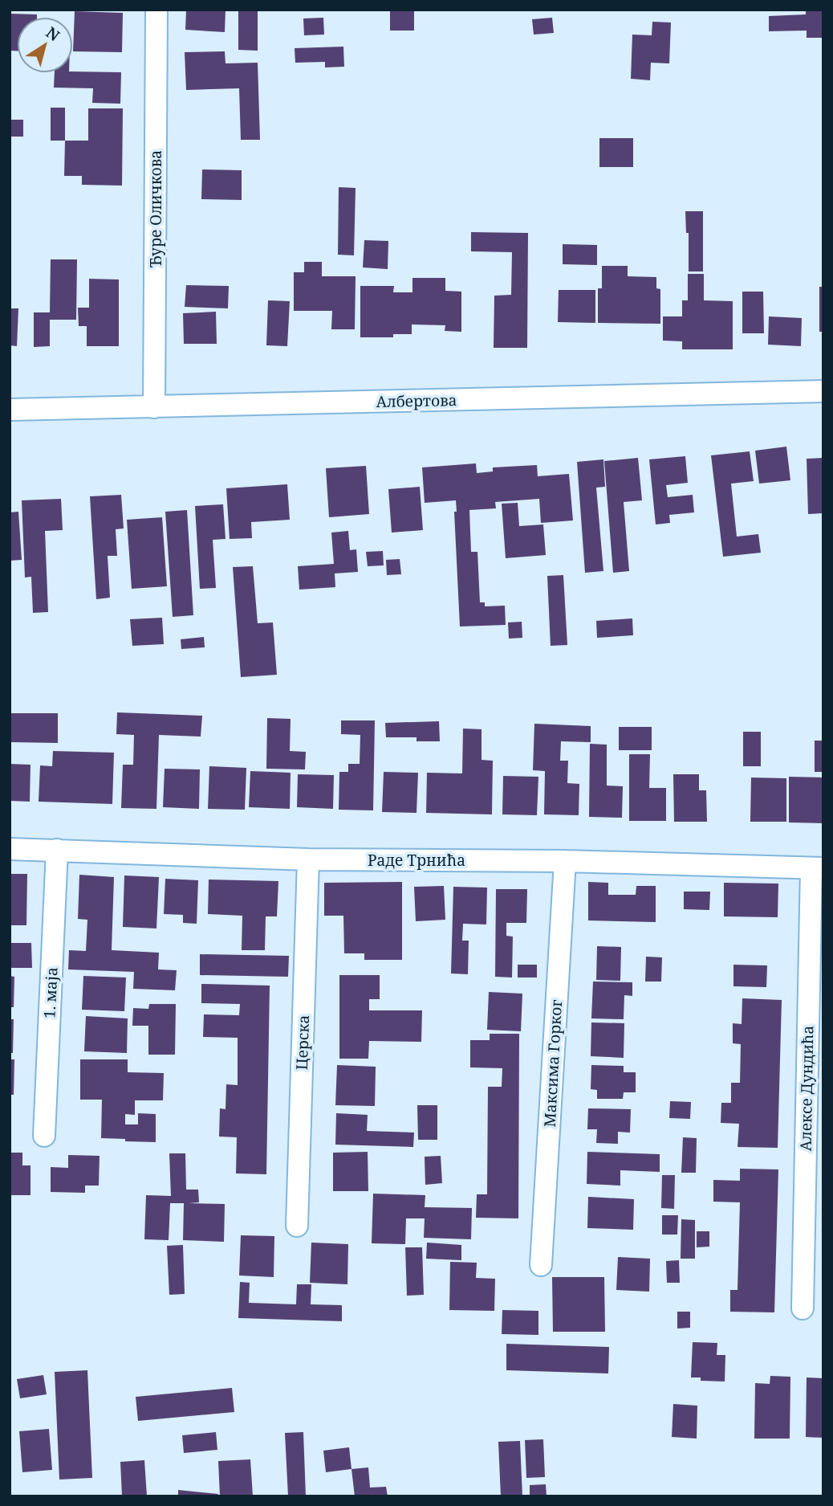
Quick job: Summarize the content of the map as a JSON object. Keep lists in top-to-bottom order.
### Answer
{
  "streets": {
    "street": [
      "Ђуре Оличкова",
      "Албертова",
      "Раде Трнића",
      "1. маја",
      "Церска",
      "Максима Горког",
      "Алексе Дундића"
    ]
  },
  "crossings": [
    ["Ђуре Оличкова", "Албертова"],
    ["Раде Трнића", "1. маја"],
    ["Раде Трнића", "Церска"],
    ["Раде Трнића", "Максима Горког"],
    ["Раде Трнића", "Алексе Дундића"]
  ],
  "north": "top right"
}
